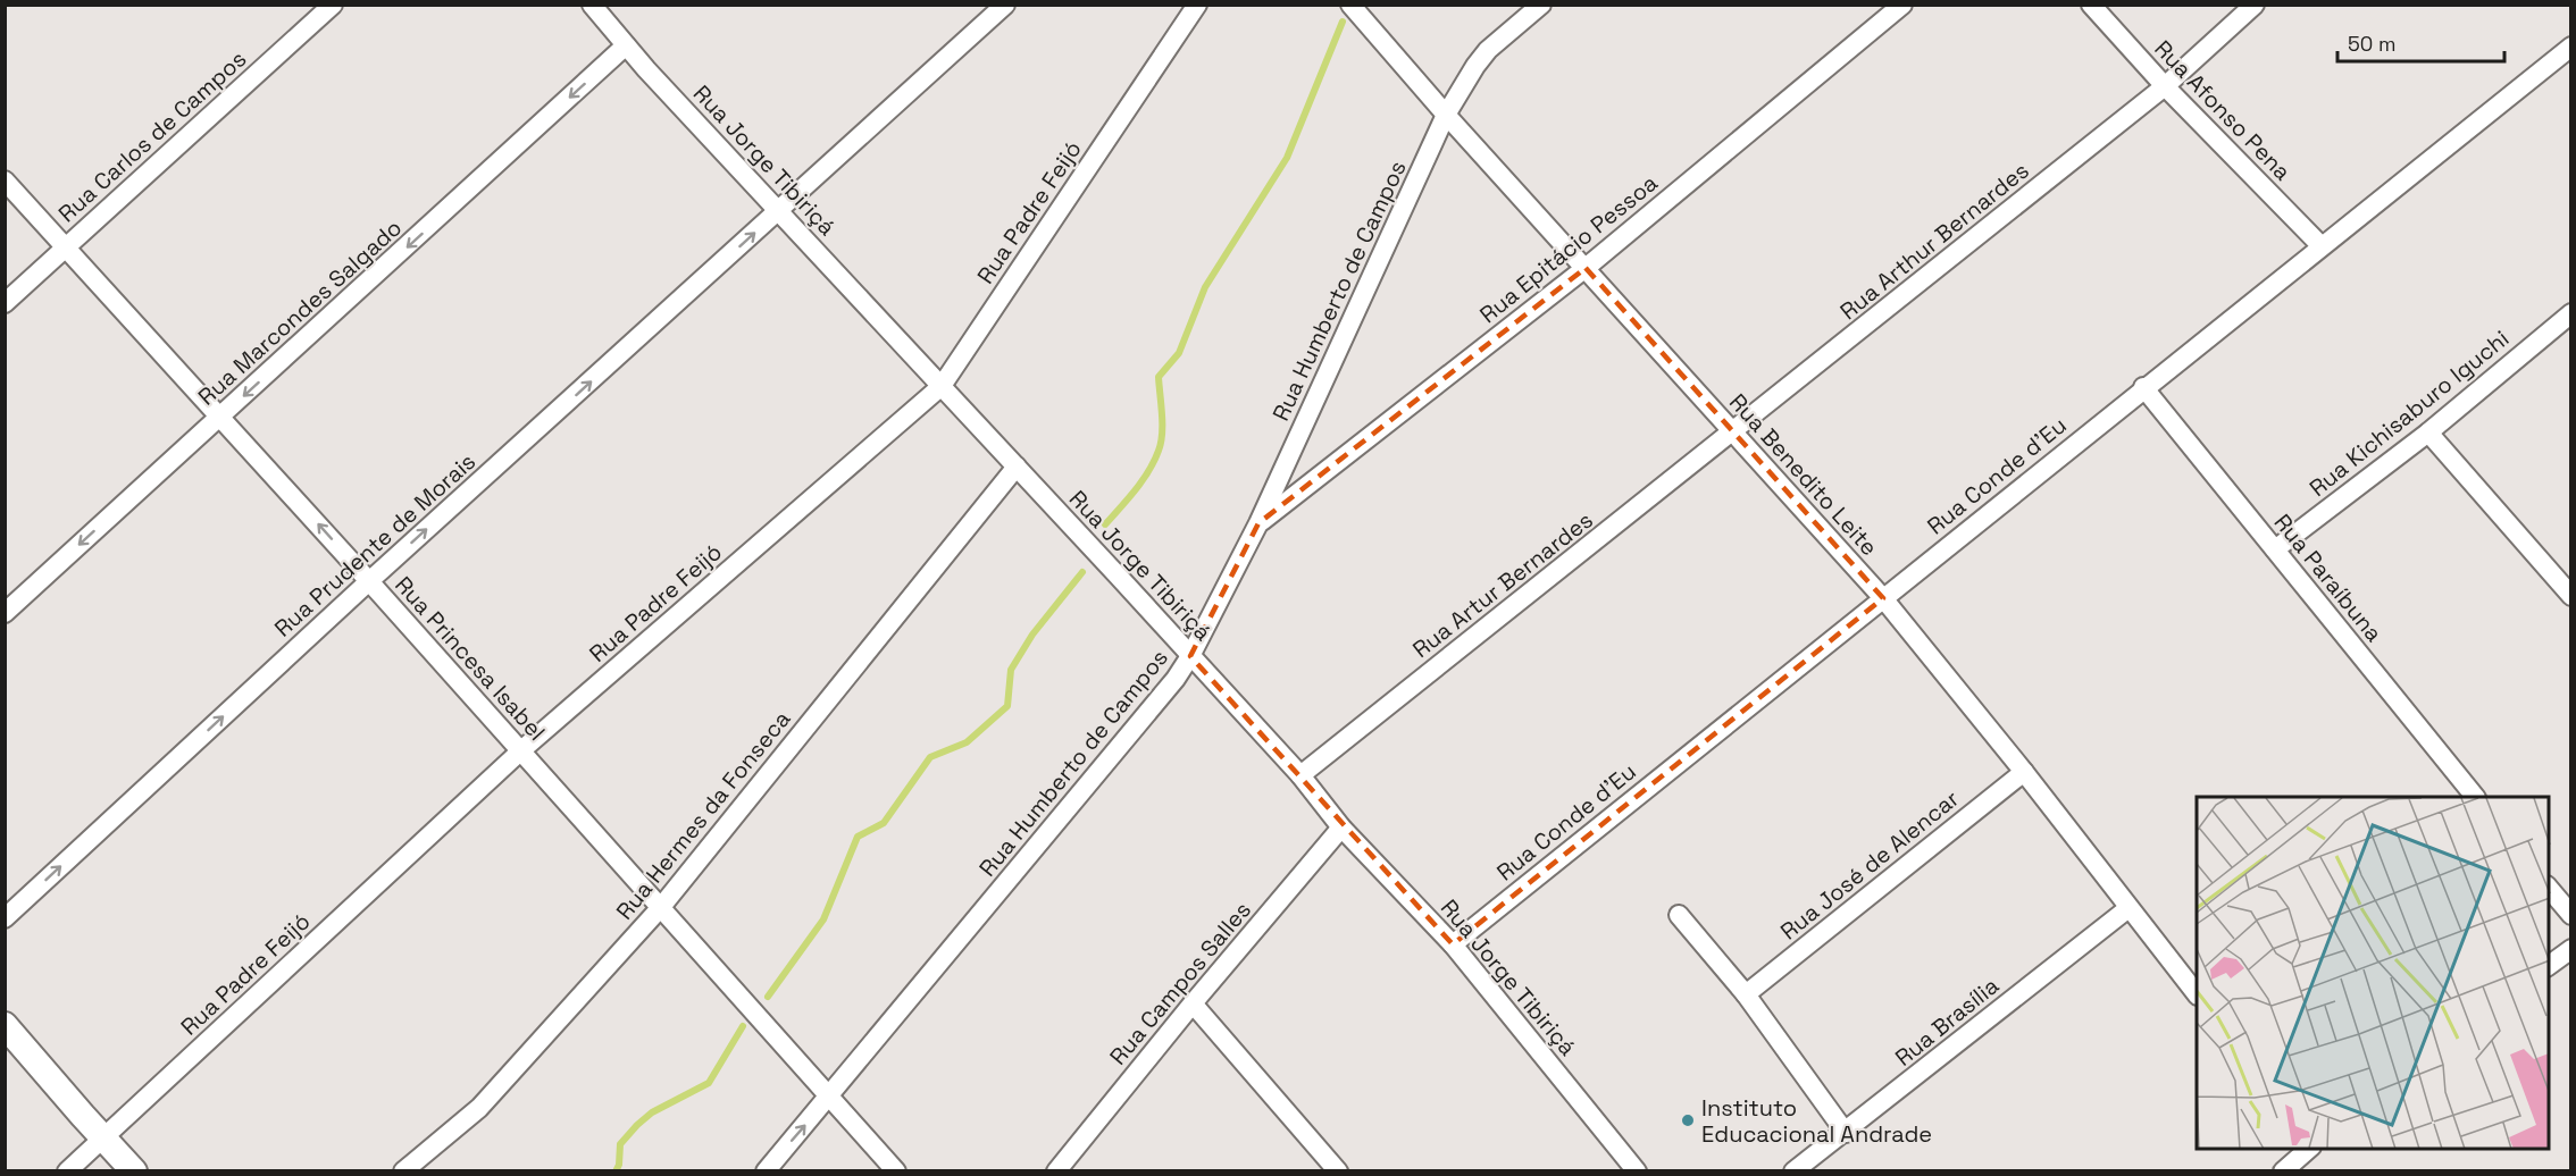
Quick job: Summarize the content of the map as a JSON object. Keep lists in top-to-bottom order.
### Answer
{
  "streets": {
    "street": [
      "Rua Afonso Pena",
      "Rua Carlos de Campos",
      "Rua Jorge Tibiriçá",
      "Rua Padre Feijó",
      "Rua Arthur Bernardes",
      "Rua Epitácio Pessoa",
      "Rua Humberto de Campos",
      "Rua Marcondes Salgado",
      "Rua Kichisaburo Iguchi",
      "Rua Benedito Leite",
      "Rua Conde d'Eu",
      "Rua Prudente de Morais",
      "Rua Paraíbuna",
      "Rua Artur Bernardes",
      "Rua Princesa Isabel",
      "Rua Hermes da Fonseca",
      "Rua José de Alencar",
      "Rua Campos Salles",
      "Rua Brasília"
    ]
  },
  "crossings": [
    ["Rua Afonso Pena", "Rua Arthur Bernardes"],
    ["Rua Afonso Pena", "Rua Conde d'Eu"],
    ["Rua Carlos de Campos", "Rua Princesa Isabel"],
    ["Rua Jorge Tibiriçá", "Rua Padre Feijó"],
    ["Rua Jorge Tibiriçá", "Rua Humberto de Campos"],
    ["Rua Jorge Tibiriçá", "Rua Marcondes Salgado"],
    ["Rua Jorge Tibiriçá", "Rua Conde d'Eu"],
    ["Rua Jorge Tibiriçá", "Rua Prudente de Morais"],
    ["Rua Jorge Tibiriçá", "Rua Artur Bernardes"],
    ["Rua Jorge Tibiriçá", "Rua Hermes da Fonseca"],
    ["Rua Jorge Tibiriçá", "Rua Campos Salles"],
    ["Rua Padre Feijó", "Rua Princesa Isabel"],
    ["Rua Arthur Bernardes", "Rua Benedito Leite"],
    ["Rua Arthur Bernardes", "Rua Artur Bernardes"],
    ["Rua Epitácio Pessoa", "Rua Humberto de Campos"],
    ["Rua Epitácio Pessoa", "Rua Benedito Leite"],
    ["Rua Humberto de Campos", "Rua Benedito Leite"],
    ["Rua Humberto de Campos", "Rua Princesa Isabel"],
    ["Rua Marcondes Salgado", "Rua Princesa Isabel"],
    ["Rua Kichisaburo Iguchi", "Rua Paraíbuna"],
    ["Rua Benedito Leite", "Rua Conde d'Eu"],
    ["Rua Benedito Leite", "Rua Artur Bernardes"],
    ["Rua Benedito Leite", "Rua José de Alencar"],
    ["Rua Benedito Leite", "Rua Brasília"],
    ["Rua Conde d'Eu", "Rua Paraíbuna"],
    ["Rua Prudente de Morais", "Rua Princesa Isabel"],
    ["Rua Princesa Isabel", "Rua Hermes da Fonseca"]
  ],
  "one_way": ["Rua Marcondes Salgado", "Rua Prudente de Morais"],
  "places": ["Instituto Educacional Andrade"],
  "scale_bar": "50 m"
}
